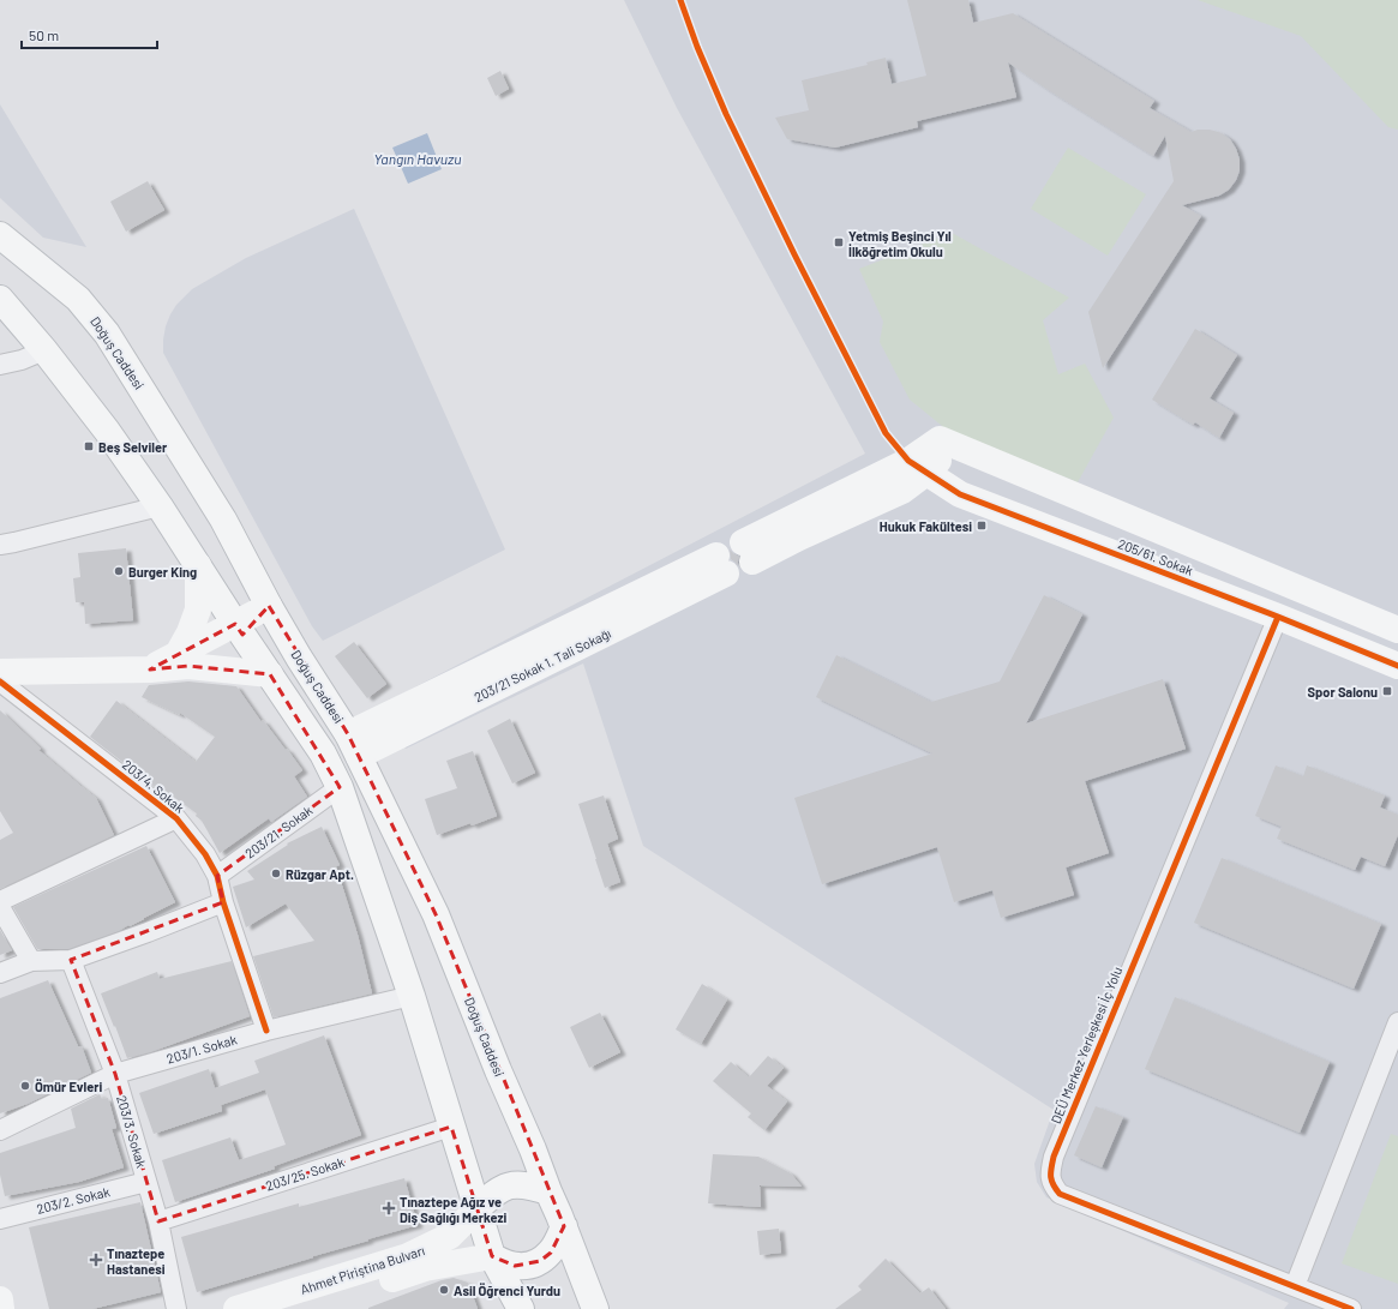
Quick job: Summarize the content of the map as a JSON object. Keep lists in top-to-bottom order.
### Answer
{
  "streets": {
    "main road": [
      "Doğuş Caddesi",
      "205/61. Sokak",
      "203/21 Sokak 1. Tali Sokağı",
      "Ahmet Piriştina Bulvarı"
    ],
    "street": [
      "203/4. Sokak",
      "203/21. Sokak",
      "DEÜ Merkez Yerleşkesi İç Yolu",
      "203/1. Sokak",
      "203/3. Sokak",
      "203/25. Sokak",
      "203/2. Sokak"
    ]
  },
  "crossings": [
    ["Doğuş Caddesi", "203/21 Sokak 1. Tali Sokağı"],
    ["Doğuş Caddesi", "Ahmet Piriştina Bulvarı"],
    ["205/61. Sokak", "DEÜ Merkez Yerleşkesi İç Yolu"],
    ["203/4. Sokak", "203/21. Sokak"],
    ["203/4. Sokak", "203/1. Sokak"],
    ["203/1. Sokak", "203/3. Sokak"],
    ["203/3. Sokak", "203/25. Sokak"],
    ["203/3. Sokak", "203/2. Sokak"]
  ],
  "water": ["Yangın Havuzu"],
  "places": {
    "transit": [
      "Yetmiş Beşinci Yıl İlköğretim Okulu",
      "Beş Selviler",
      "Hukuk Fakültesi",
      "Spor Salonu"
    ],
    "other": [
      "Burger King",
      "Rüzgar Apt.",
      "Ömür Evleri",
      "Asil Öğrenci Yurdu"
    ],
    "health": ["Tınaztepe Ağız ve Diş Sağlığı Merkezi", "Tınaztepe Hastanesi"]
  },
  "scale_bar": "50 m"
}
